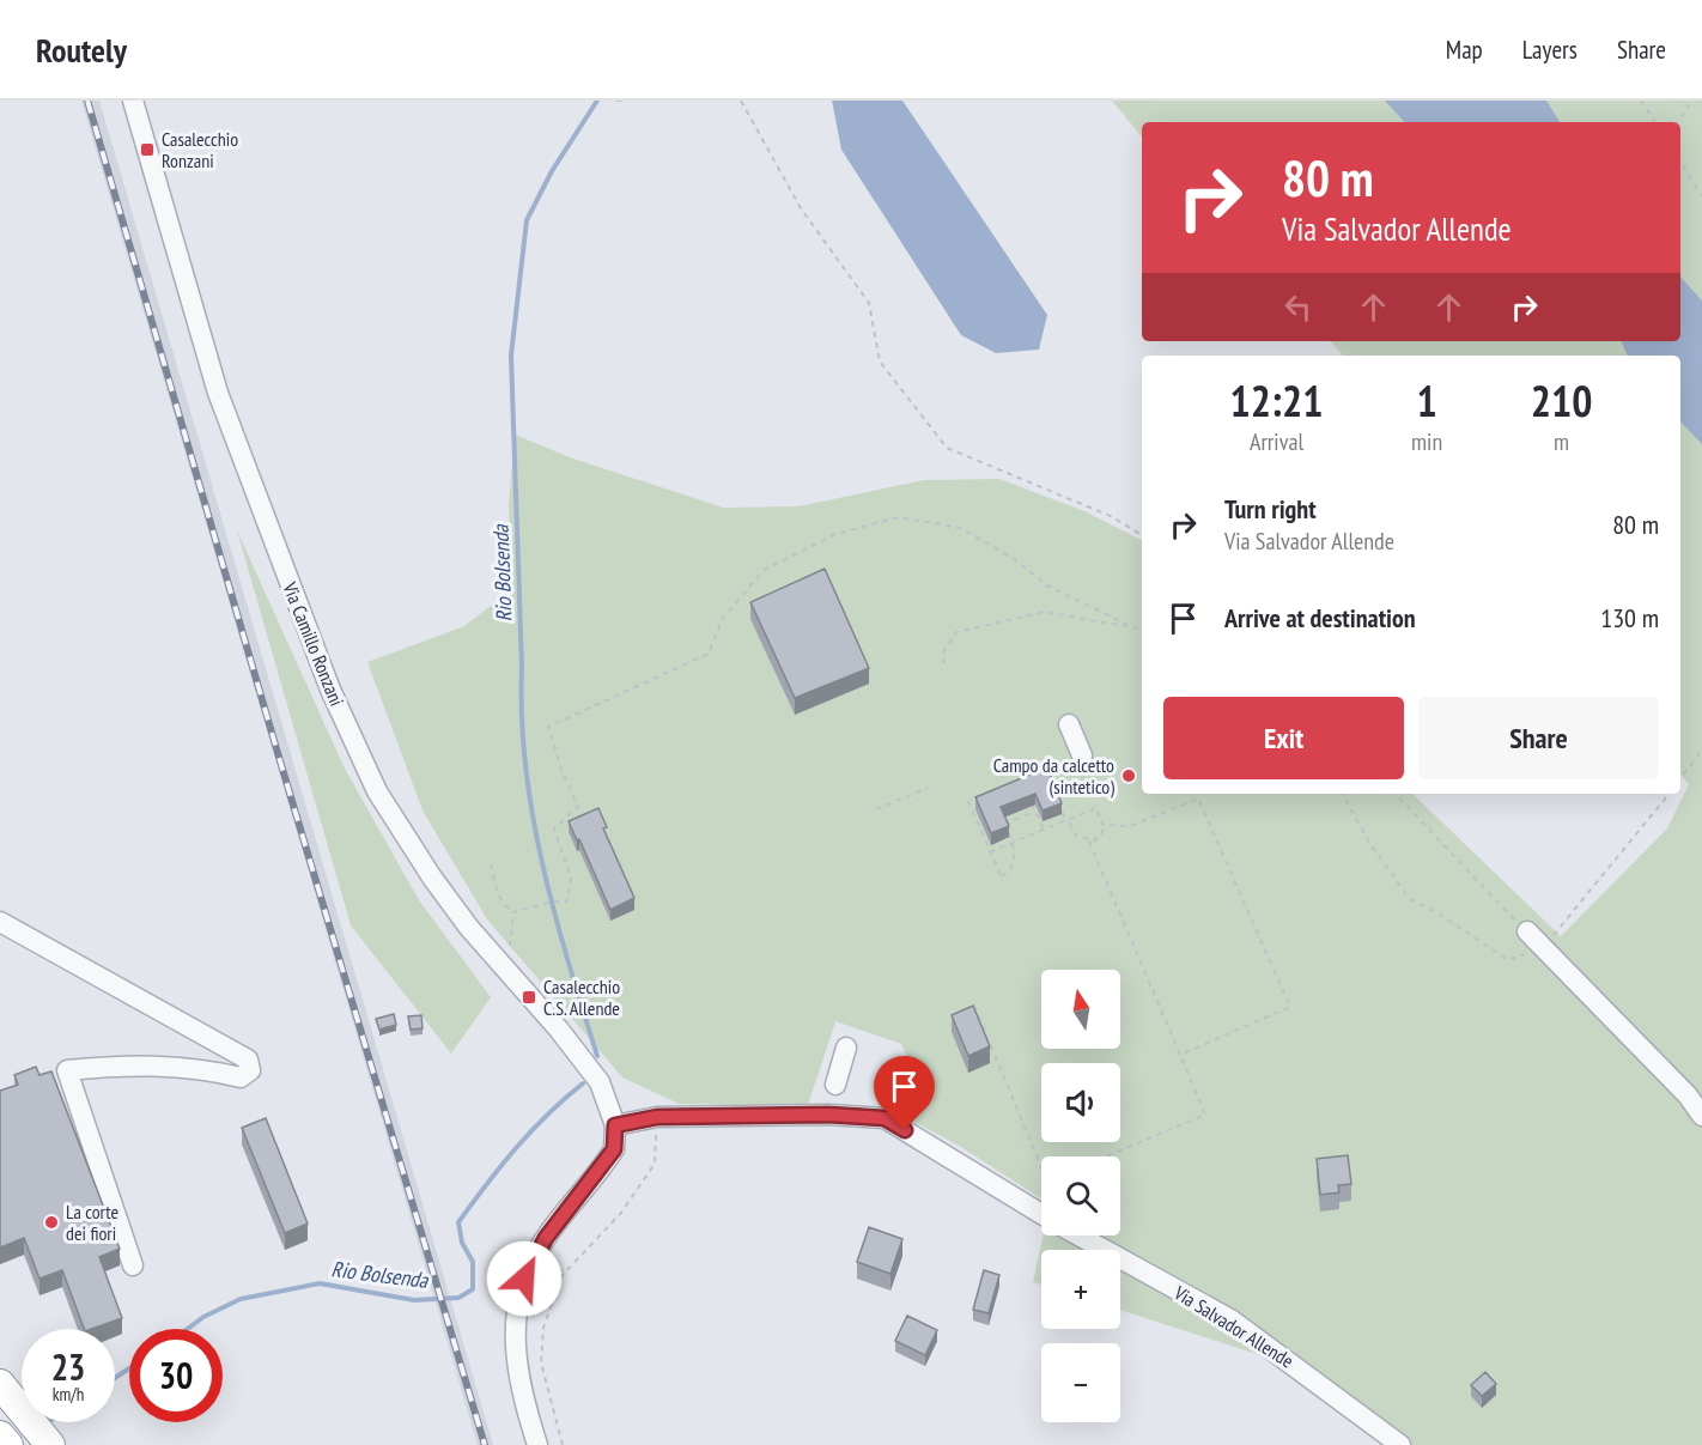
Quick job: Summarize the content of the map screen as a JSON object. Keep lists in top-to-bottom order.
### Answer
{
  "streets": {
    "street": ["Via Camillo Ronzani", "Via Salvador Allende"]
  },
  "crossings": [
    ["Via Camillo Ronzani", "Via Salvador Allende"]
  ],
  "water": ["Rio Bolsenda"],
  "places": {
    "transit": ["Casalecchio Ronzani", "Casalecchio C.S. Allende"],
    "other": ["Campo da calcetto (sintetico)", "La corte dei fiori"]
  },
  "north": "top",
  "page": {
    "header": "Routely",
    "nav": ["Map", "Layers", "Share"],
    "turn": ["80 m", "Via Salvador Allende"],
    "eta": [
      "12:21",
      "Arrival",
      "1",
      "min",
      "210",
      "m"
    ],
    "list": [
      {
        "name": "Turn right",
        "note": "Via Salvador Allende",
        "value": "80 m"
      },
      {
        "name": "Arrive at destination",
        "value": "130 m"
      }
    ],
    "buttons": ["Exit", "Share"],
    "map_buttons": ["+", "−"],
    "speed": "23 km/h",
    "limit": "30"
  }
}
